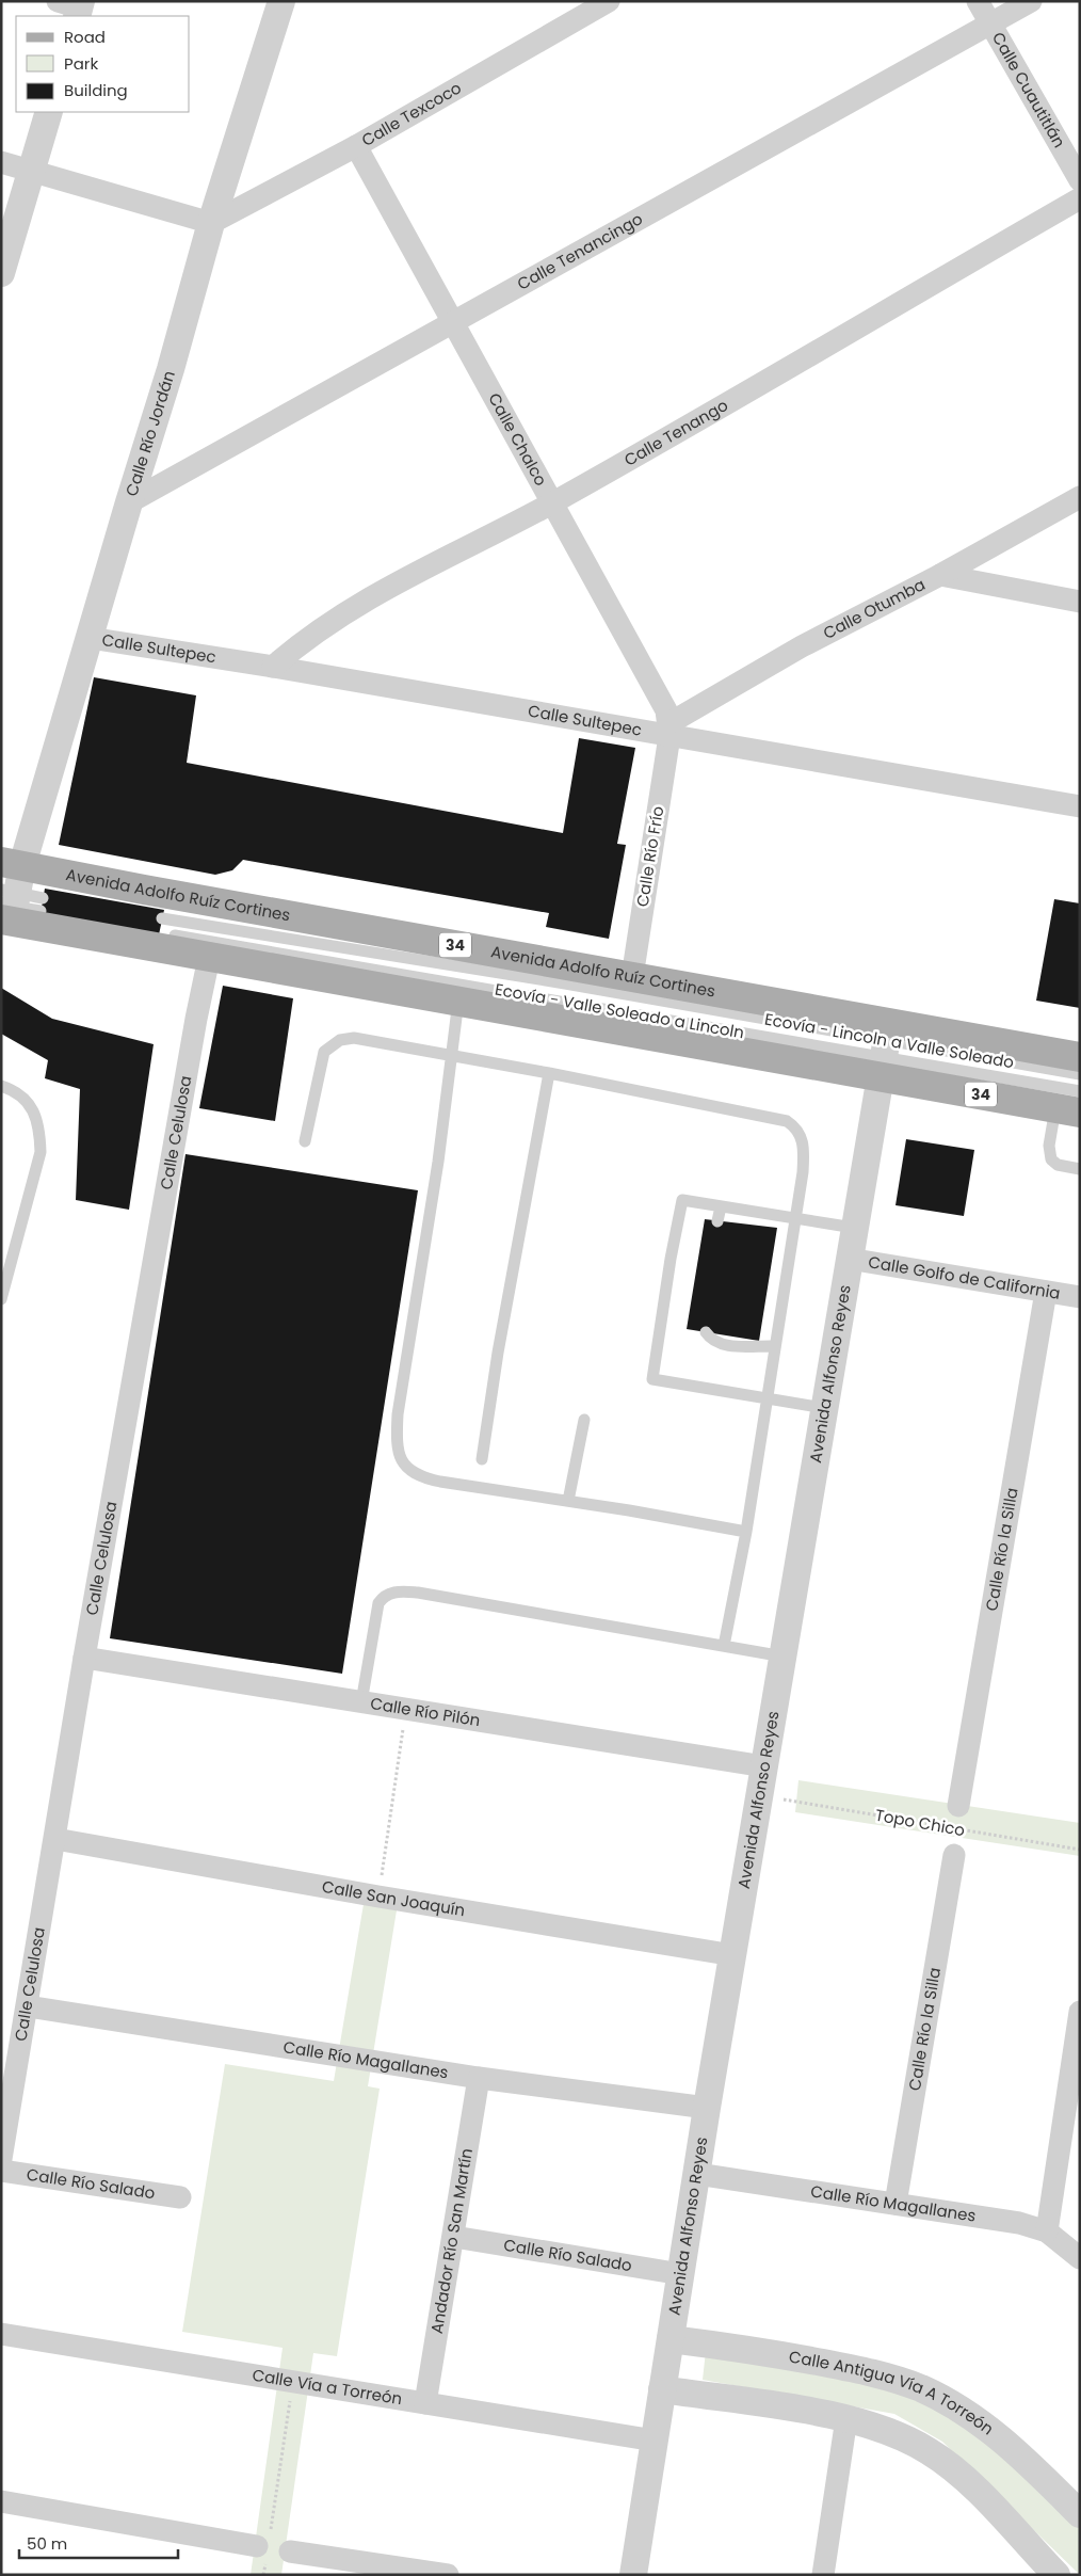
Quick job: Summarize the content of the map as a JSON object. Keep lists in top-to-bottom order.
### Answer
{
  "streets": {
    "main road": ["Avenida Adolfo Ruíz Cortines", "34"],
    "street": [
      "Calle Cuautitlán",
      "Calle Texcoco",
      "Calle Tenancingo",
      "Calle Tenango",
      "Calle Río Jordán",
      "Calle Chalco",
      "Calle Otumba",
      "Calle Sultepec",
      "Calle Río Frío",
      "Calle Celulosa",
      "Calle Golfo de California",
      "Avenida Alfonso Reyes",
      "Calle Río la Silla",
      "Calle Río Pilón",
      "Calle San Joaquín",
      "Calle Río Magallanes",
      "Calle Río Salado",
      "Andador Río San Martín",
      "Calle Vía a Torreón",
      "Calle Antigua Vía A Torreón"
    ],
    "lane": ["Ecovía - Valle Soleado a Lincoln", "Ecovía - Lincoln a Valle Soleado"],
    "path": ["Topo Chico"]
  },
  "crossings": [
    ["Calle Cuautitlán", "Calle Tenancingo"],
    ["Calle Texcoco", "Calle Río Jordán"],
    ["Calle Texcoco", "Calle Chalco"],
    ["Calle Tenancingo", "Calle Río Jordán"],
    ["Calle Tenancingo", "Calle Chalco"],
    ["Calle Tenango", "Calle Chalco"],
    ["Calle Tenango", "Calle Sultepec"],
    ["Calle Río Jordán", "Calle Sultepec"],
    ["Calle Río Jordán", "Avenida Adolfo Ruíz Cortines"],
    ["Calle Chalco", "Calle Otumba"],
    ["Calle Chalco", "Calle Sultepec"],
    ["Calle Chalco", "Calle Río Frío"],
    ["Calle Otumba", "Calle Sultepec"],
    ["Calle Otumba", "Calle Río Frío"],
    ["Calle Sultepec", "Calle Río Frío"],
    ["Calle Río Frío", "Avenida Adolfo Ruíz Cortines"],
    ["Avenida Adolfo Ruíz Cortines", "Ecovía - Valle Soleado a Lincoln"],
    ["Avenida Adolfo Ruíz Cortines", "Ecovía - Lincoln a Valle Soleado"],
    ["Avenida Adolfo Ruíz Cortines", "Calle Celulosa"],
    ["Avenida Adolfo Ruíz Cortines", "Avenida Alfonso Reyes"],
    ["Ecovía - Valle Soleado a Lincoln", "Ecovía - Lincoln a Valle Soleado"],
    ["Ecovía - Valle Soleado a Lincoln", "Avenida Alfonso Reyes"],
    ["Ecovía - Lincoln a Valle Soleado", "Avenida Alfonso Reyes"],
    ["Calle Celulosa", "Calle Río Pilón"],
    ["Calle Celulosa", "Calle San Joaquín"],
    ["Calle Celulosa", "Calle Río Magallanes"],
    ["Calle Golfo de California", "Avenida Alfonso Reyes"],
    ["Calle Golfo de California", "Calle Río la Silla"],
    ["Avenida Alfonso Reyes", "Calle Río Pilón"],
    ["Avenida Alfonso Reyes", "Topo Chico"],
    ["Avenida Alfonso Reyes", "Calle San Joaquín"],
    ["Avenida Alfonso Reyes", "Calle Río Magallanes"],
    ["Avenida Alfonso Reyes", "Calle Río Salado"],
    ["Avenida Alfonso Reyes", "Calle Vía a Torreón"],
    ["Avenida Alfonso Reyes", "Calle Antigua Vía A Torreón"],
    ["Calle Río la Silla", "Calle Río Magallanes"],
    ["Calle Río Magallanes", "Andador Río San Martín"],
    ["Calle Río Salado", "Andador Río San Martín"],
    ["Andador Río San Martín", "Calle Vía a Torreón"]
  ],
  "legend": ["Road", "Park", "Building"],
  "scale_bar": "50 m"
}
